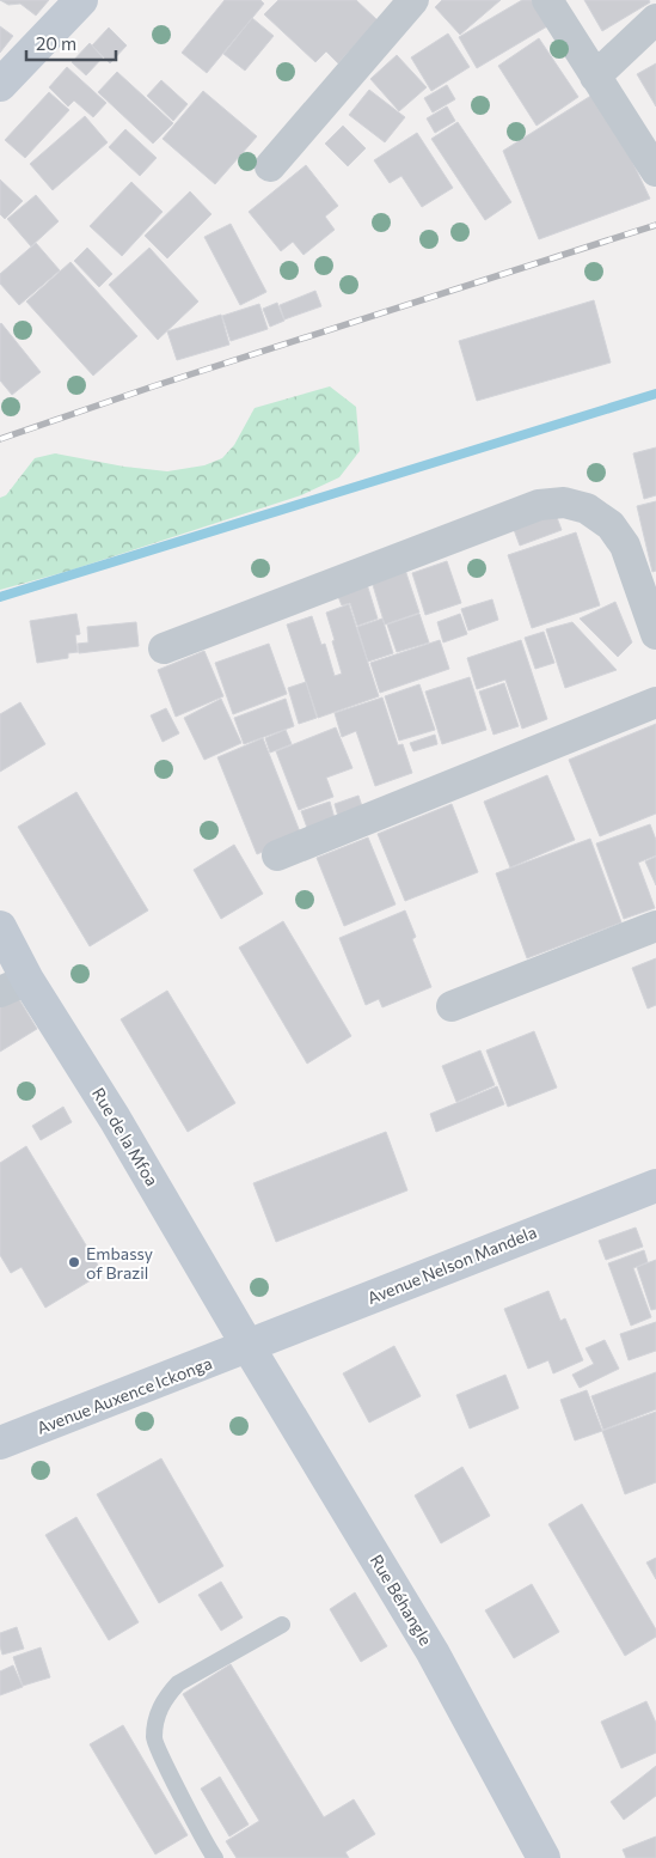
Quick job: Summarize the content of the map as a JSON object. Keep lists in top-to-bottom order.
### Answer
{
  "streets": {
    "street": [
      "Rue de la Mfoa",
      "Avenue Nelson Mandela",
      "Avenue Auxence Ickonga",
      "Rue Béhangle"
    ]
  },
  "crossings": [
    ["Rue de la Mfoa", "Avenue Nelson Mandela"],
    ["Rue de la Mfoa", "Avenue Auxence Ickonga"],
    ["Rue de la Mfoa", "Rue Béhangle"],
    ["Avenue Nelson Mandela", "Avenue Auxence Ickonga"],
    ["Avenue Nelson Mandela", "Rue Béhangle"],
    ["Avenue Auxence Ickonga", "Rue Béhangle"]
  ],
  "places": ["Embassy of Brazil"],
  "scale_bar": "20 m"
}
